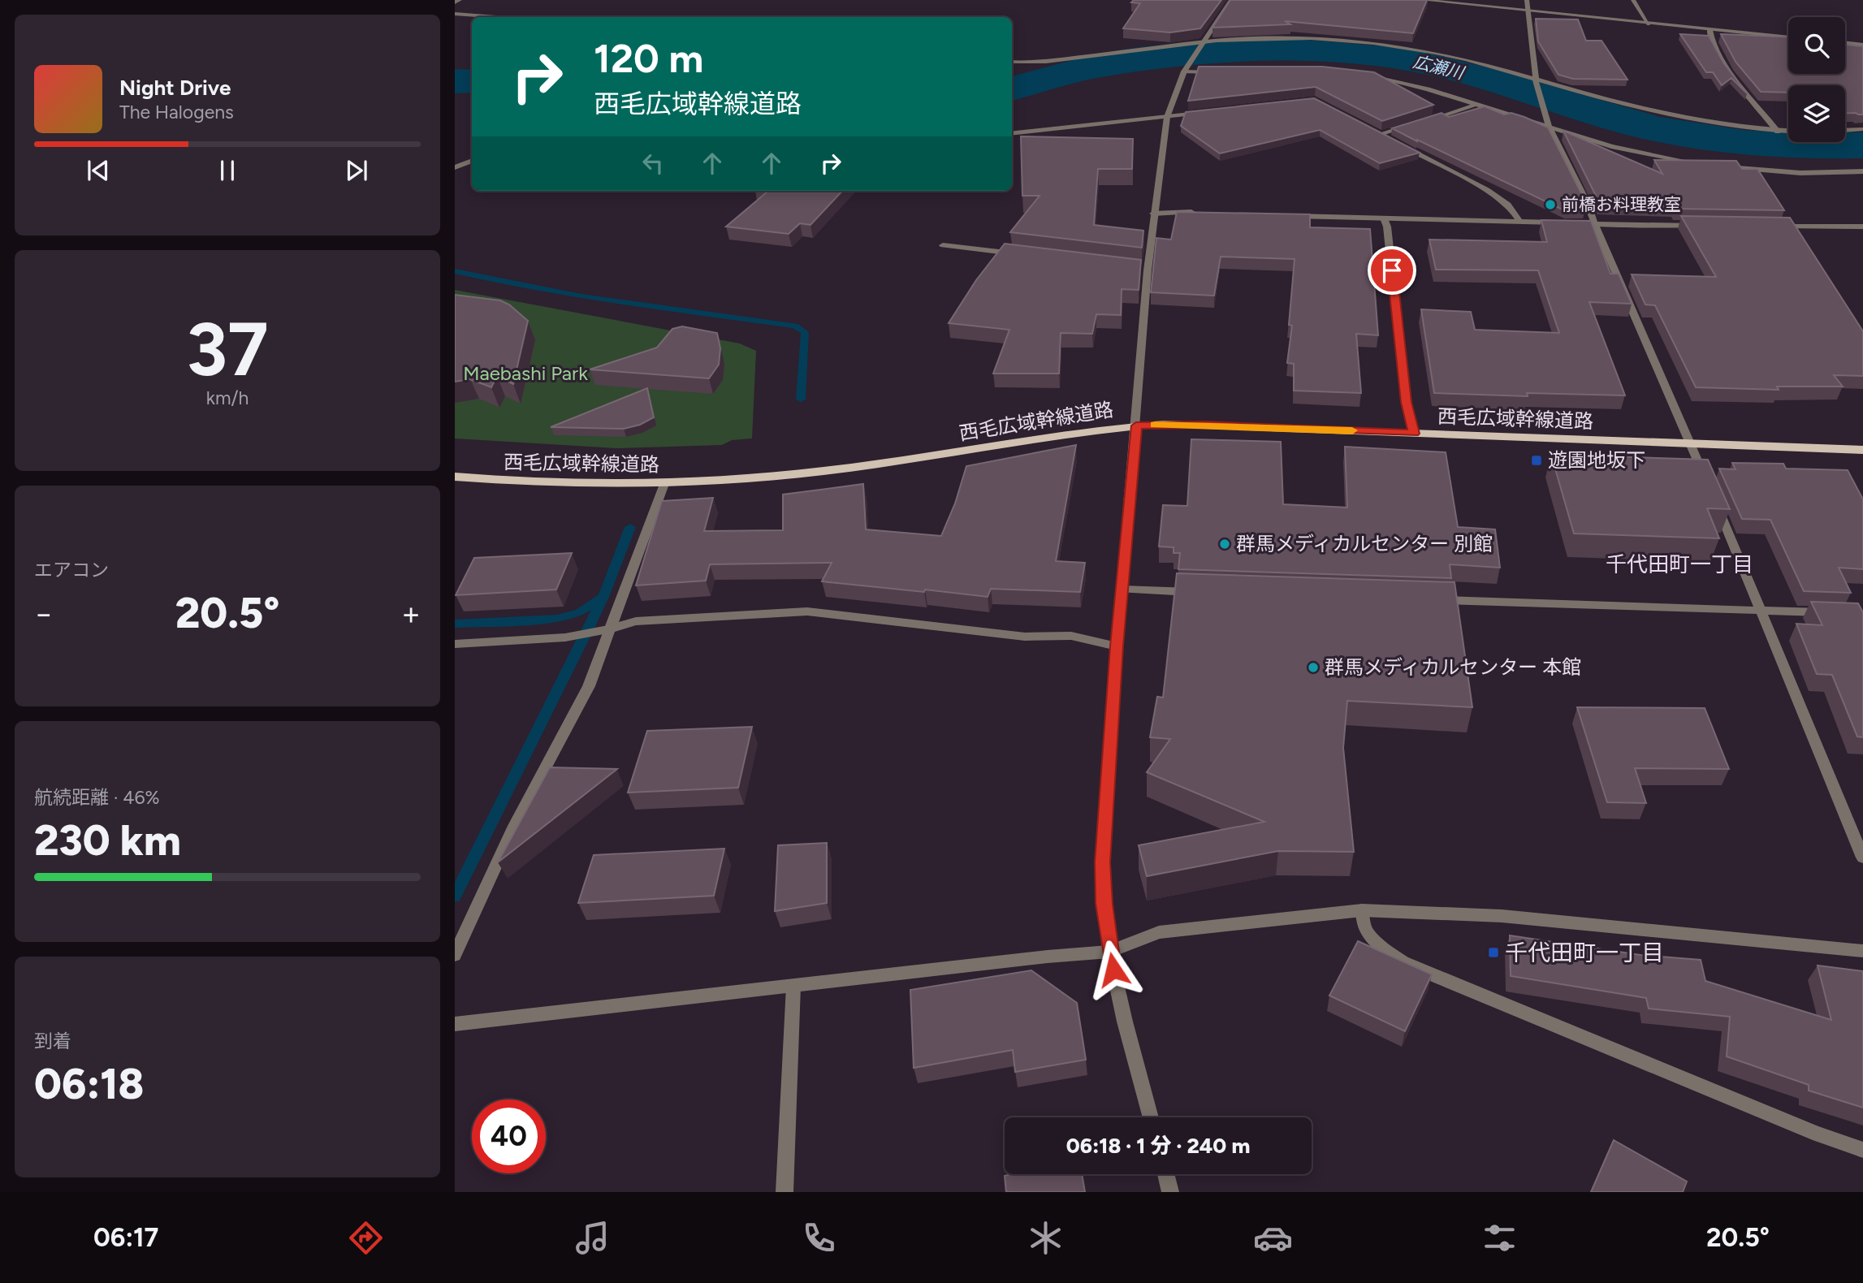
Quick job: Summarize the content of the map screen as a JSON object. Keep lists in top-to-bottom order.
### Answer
{
  "streets": {
    "main road": ["西毛広域幹線道路"]
  },
  "districts": ["千代田町一丁目"],
  "water": ["広瀬川"],
  "parks": ["Maebashi Park"],
  "places": {
    "other": ["前橋お料理教室", "群馬メディカルセンター 別館", "群馬メディカルセンター 本館"],
    "transit": ["遊園地坂下", "千代田町一丁目"]
  },
  "page": {
    "turn": ["120 m", "西毛広域幹線道路"],
    "song": ["Night Drive", "The Halogens"],
    "tile": [
      ["37", "km/h"],
      "エアコン",
      ["航続距離 · 46%", "230 km"],
      ["到着", "06:18"]
    ],
    "heat": ["−", "20.5°", "+"],
    "limit": "40",
    "trip": "06:18 · 1 分 · 240 m",
    "tabs": ["06:17", "20.5°"]
  }
}
